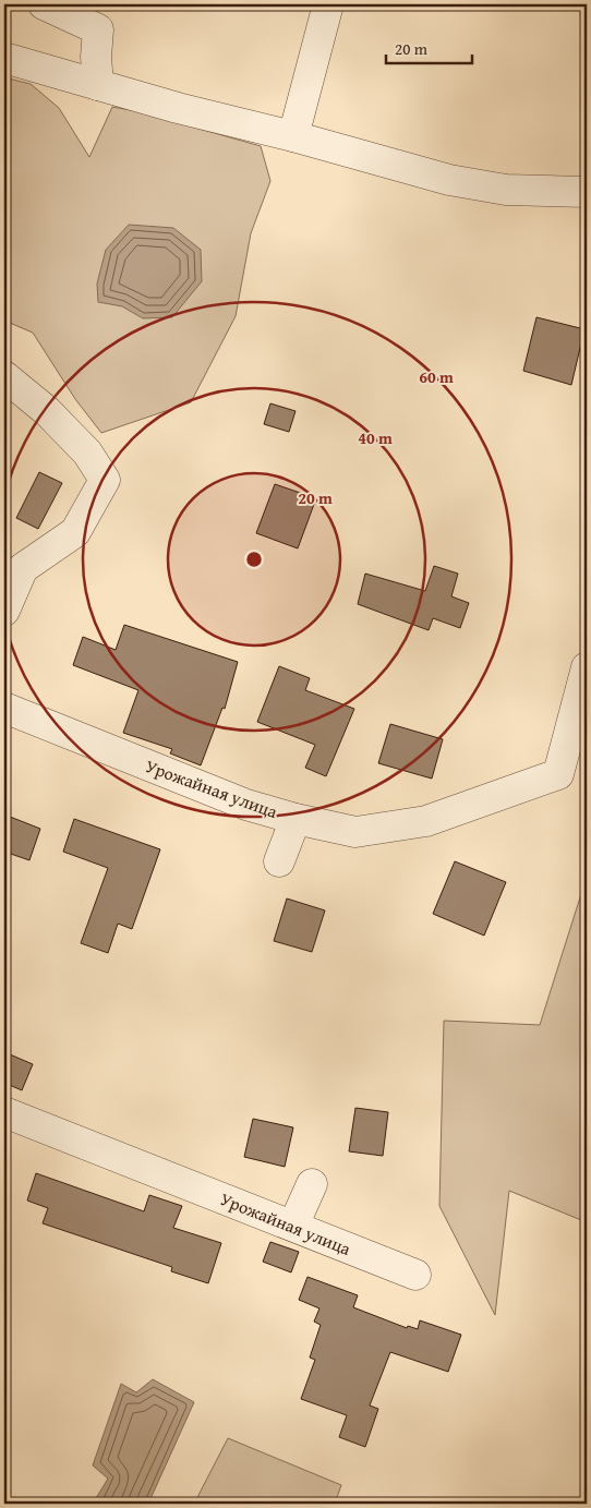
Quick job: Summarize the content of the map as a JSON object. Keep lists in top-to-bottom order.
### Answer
{
  "streets": {
    "street": ["Урожайная улица"]
  },
  "scale_bar": "20 m",
  "rings": ["60 m", "40 m", "20 m"]
}
